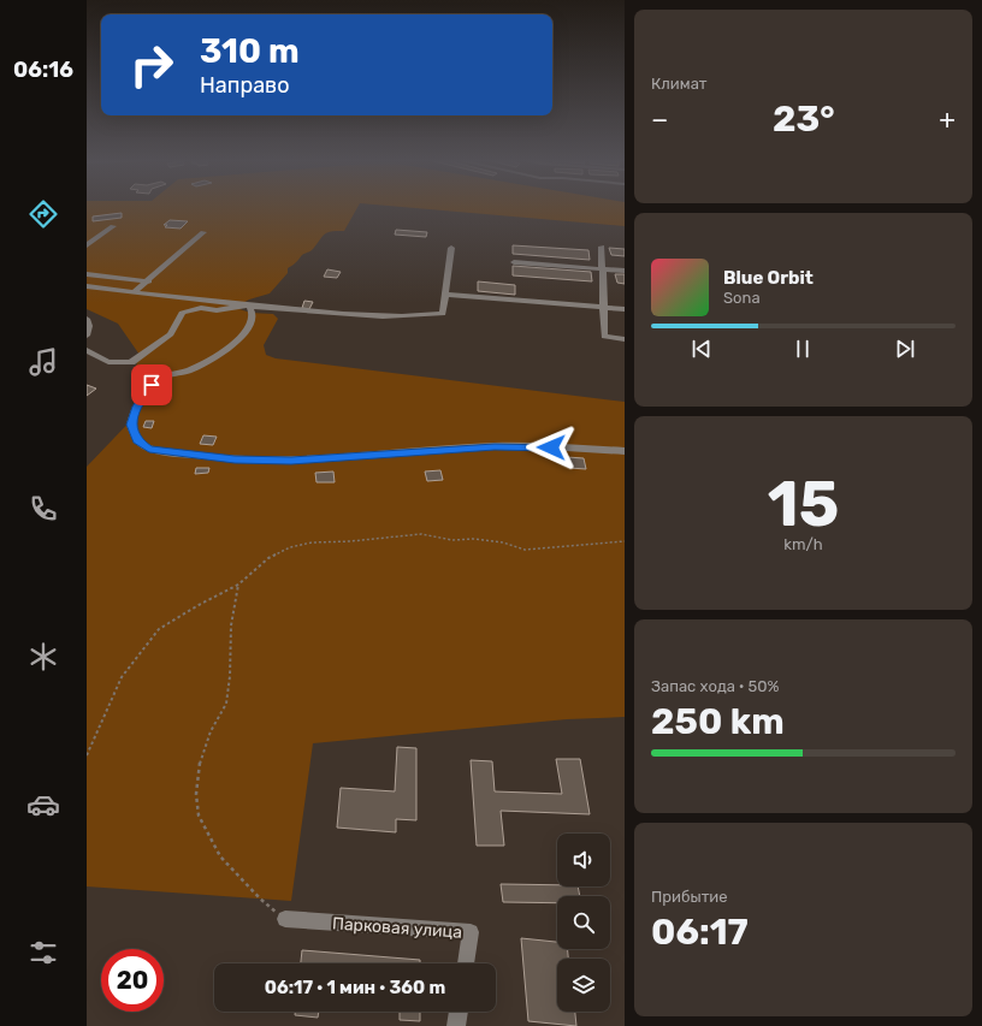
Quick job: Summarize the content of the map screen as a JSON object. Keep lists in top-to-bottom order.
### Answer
{
  "streets": {
    "street": ["Парковая улица"]
  },
  "page": {
    "tabs": "06:16",
    "tile": [
      "Климат",
      ["15", "km/h"],
      ["Запас хода · 50%", "250 km"],
      ["Прибытие", "06:17"]
    ],
    "turn": ["310 m", "Направо"],
    "heat": ["−", "23°", "+"],
    "song": ["Blue Orbit", "Sona"],
    "limit": "20",
    "trip": "06:17 · 1 мин · 360 m"
  }
}
